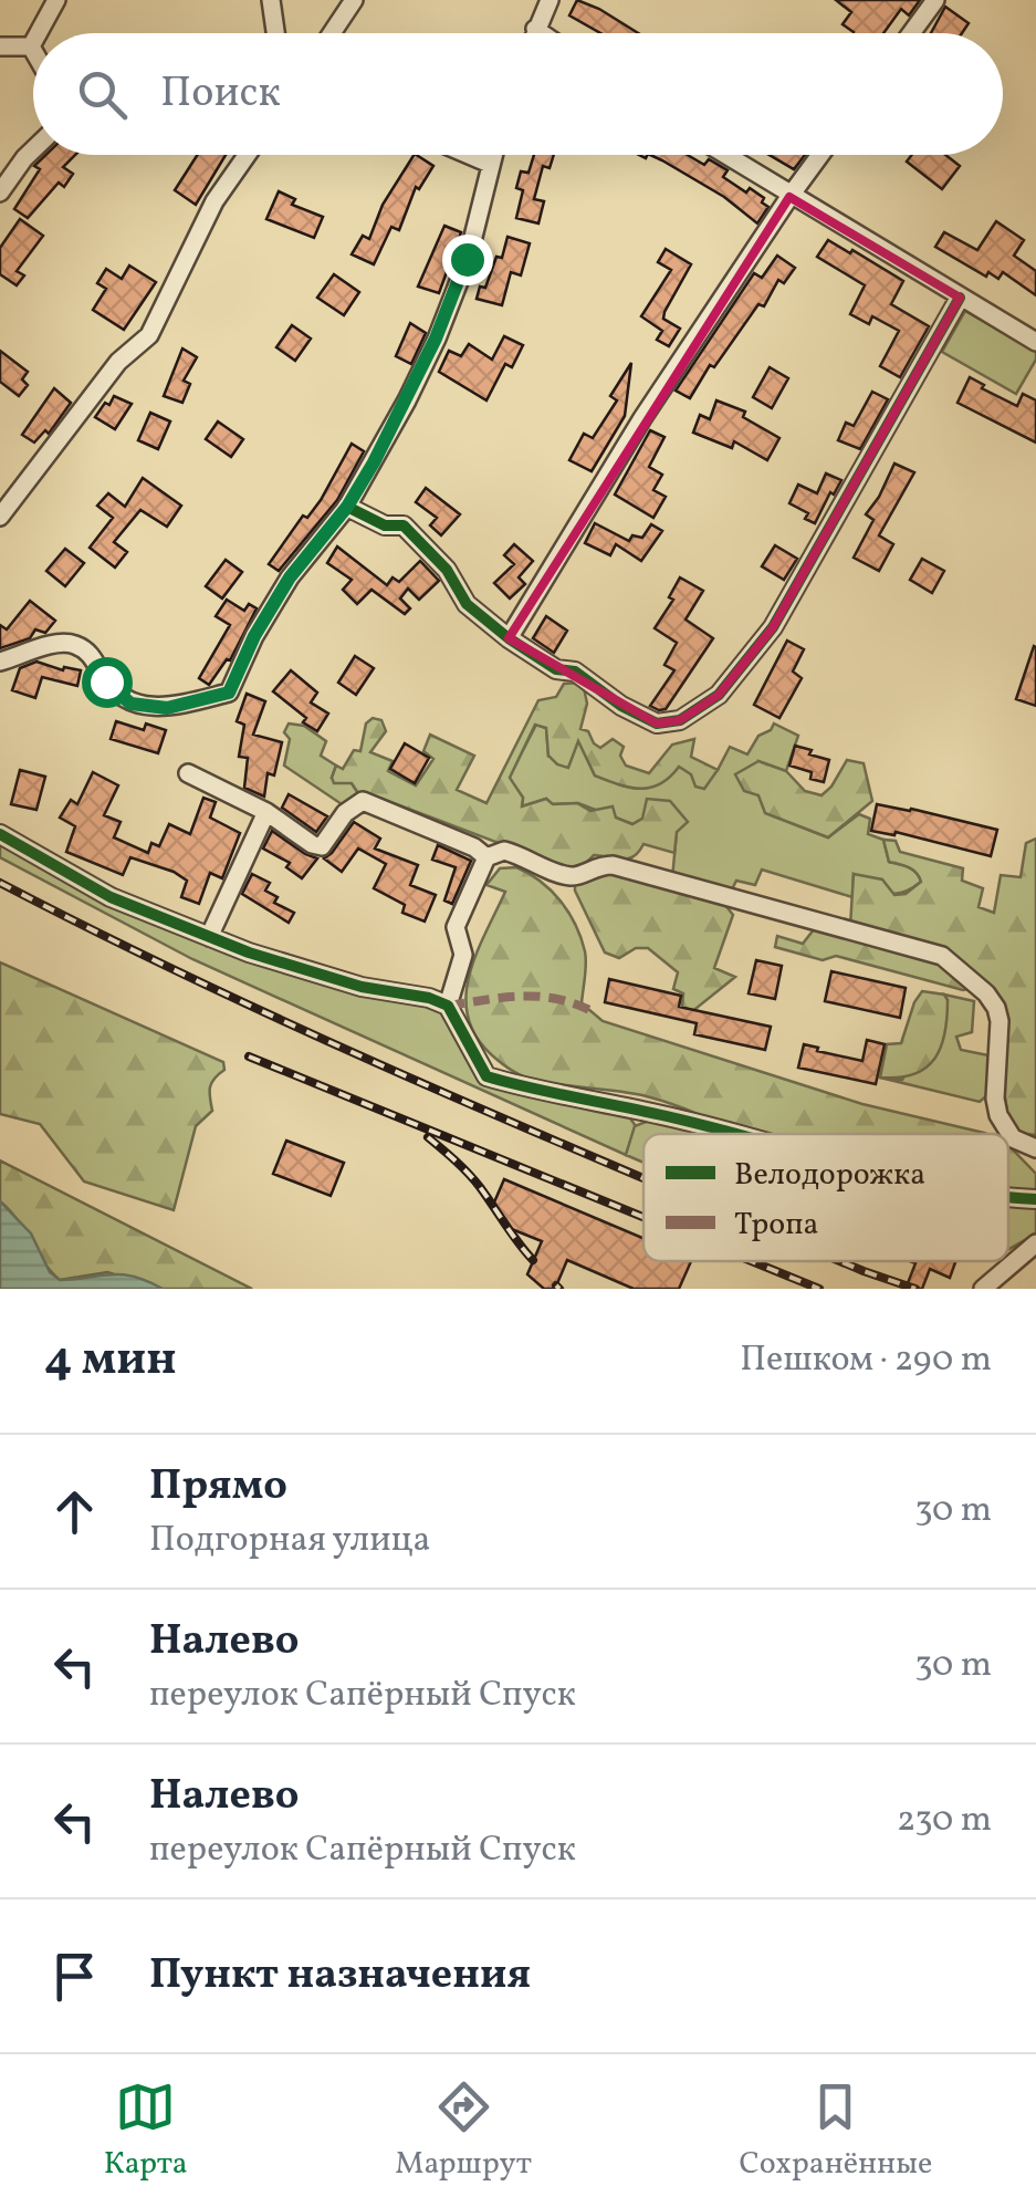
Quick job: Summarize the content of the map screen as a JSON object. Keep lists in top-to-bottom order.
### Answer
{
  "legend": ["Велодорожка", "Тропа"],
  "page": {
    "search": "Поиск",
    "heading": ["4 мин", "Пешком · 290 m"],
    "list": [
      ["Прямо", "Подгорная улица", "30 m"],
      ["Налево", "переулок Сапёрный Спуск", "30 m"],
      ["Налево", "переулок Сапёрный Спуск", "230 m"],
      "Пункт назначения"
    ],
    "nav": ["Карта", "Маршрут", "Сохранённые"]
  }
}
